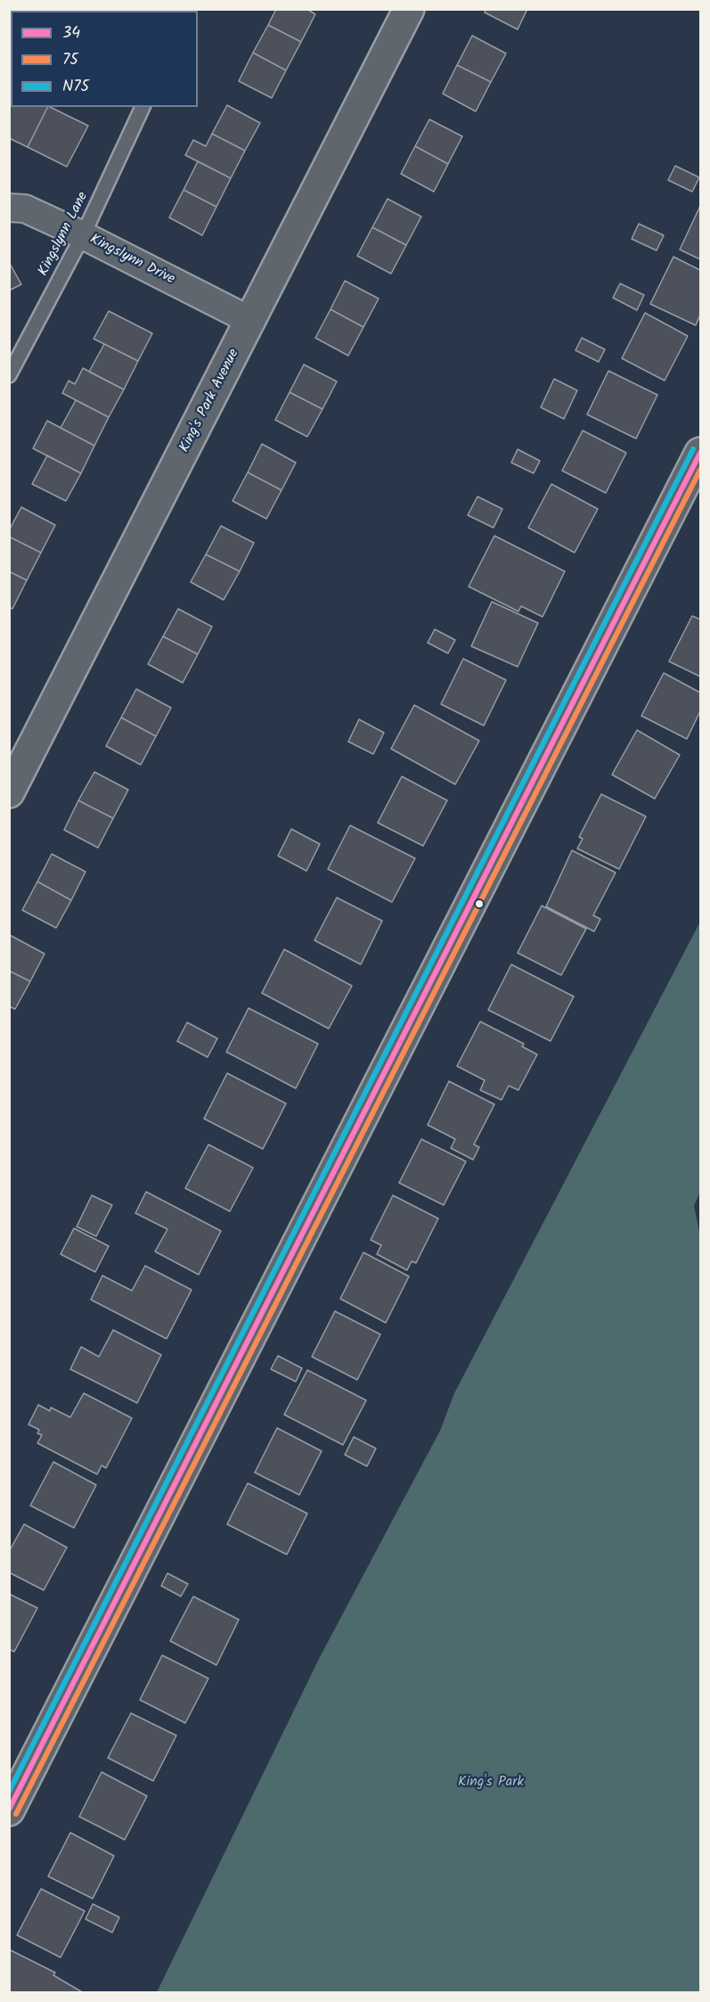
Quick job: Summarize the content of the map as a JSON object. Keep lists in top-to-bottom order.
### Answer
{
  "streets": {
    "street": ["Kingslynn Drive", "King's Park Avenue"],
    "lane": ["Kingslynn Lane"]
  },
  "crossings": [
    ["Kingslynn Lane", "Kingslynn Drive"],
    ["Kingslynn Drive", "King's Park Avenue"]
  ],
  "parks": ["King's Park"],
  "lines": ["transit line N75", "transit line 34", "transit line 75"],
  "legend": ["34", "75", "N75"]
}
